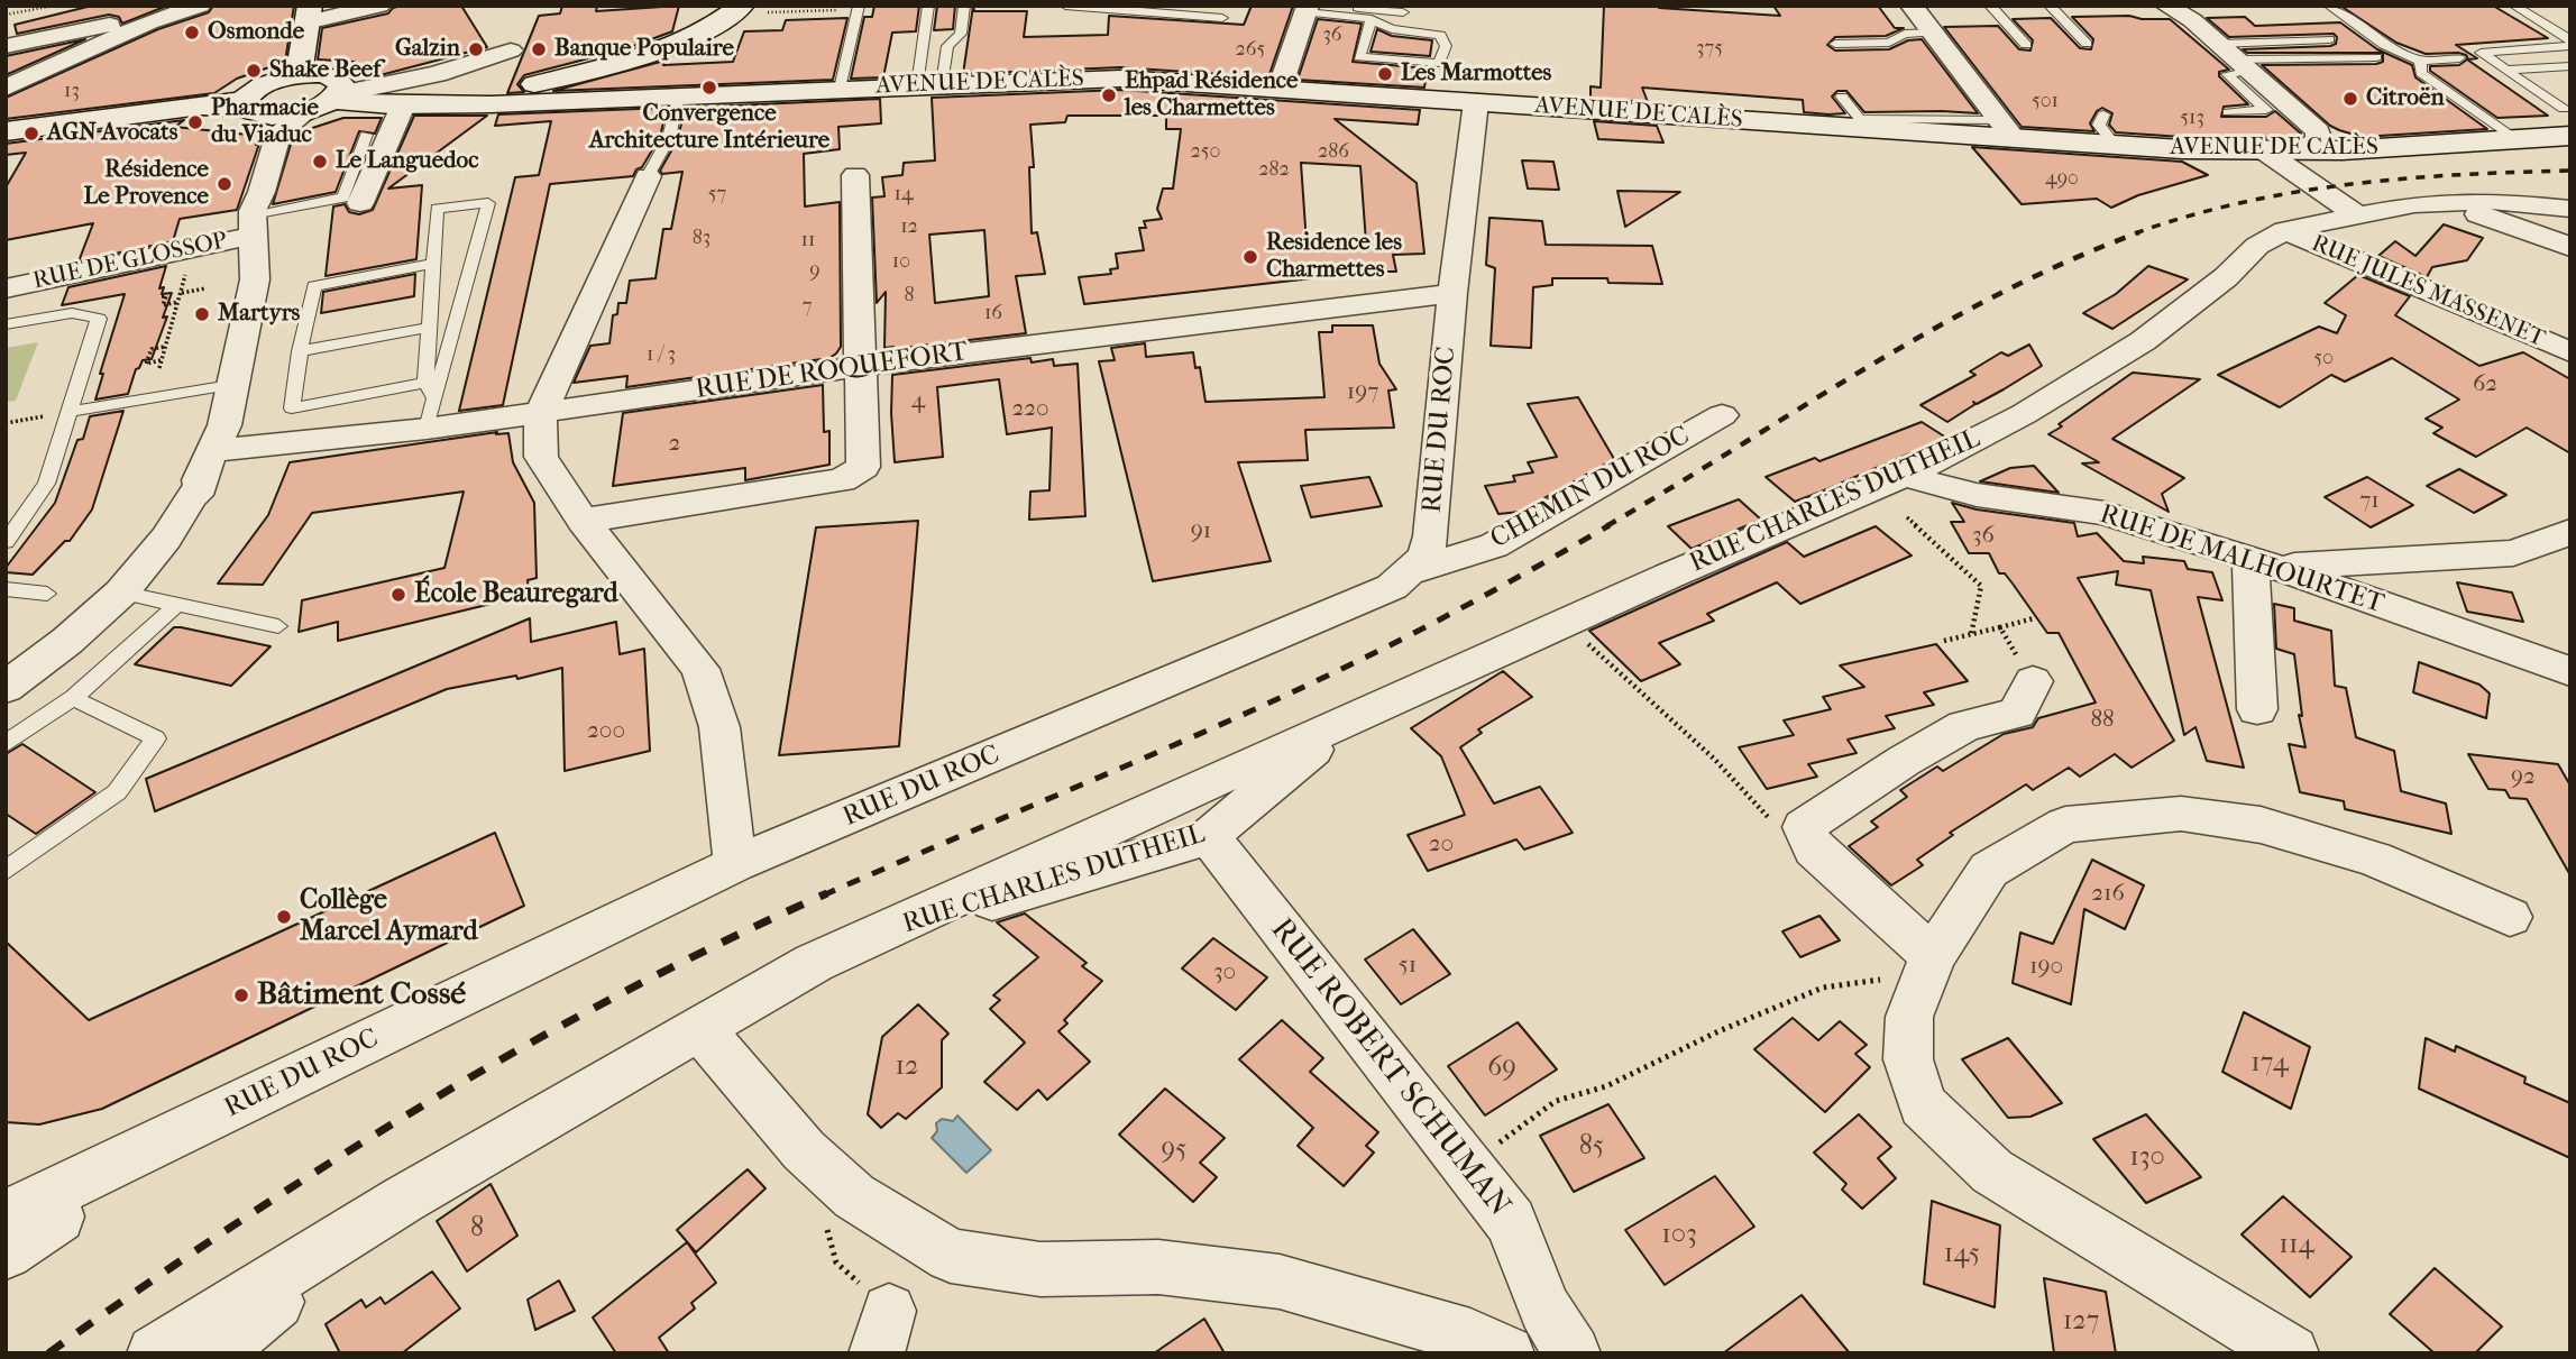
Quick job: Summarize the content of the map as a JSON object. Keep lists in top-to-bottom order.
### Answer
{
  "streets": {
    "street": [
      "AVENUE DE CALÈS",
      "RUE DE GLOSSOP",
      "RUE JULES MASSENET",
      "RUE DE ROQUEFORT",
      "RUE DU ROC",
      "CHEMIN DU ROC",
      "RUE CHARLES DUTHEIL",
      "RUE DE MALHOURTET",
      "RUE ROBERT SCHUMAN"
    ]
  },
  "crossings": [
    ["AVENUE DE CALÈS", "RUE DU ROC"],
    ["RUE JULES MASSENET", "RUE CHARLES DUTHEIL"],
    ["RUE DE ROQUEFORT", "RUE DU ROC"],
    ["RUE DU ROC", "CHEMIN DU ROC"],
    ["RUE CHARLES DUTHEIL", "RUE DE MALHOURTET"],
    ["RUE CHARLES DUTHEIL", "RUE ROBERT SCHUMAN"]
  ],
  "places": [
    "Osmonde",
    "Galzin",
    "Banque Populaire",
    "Shake Beef",
    "Les Marmottes",
    "Convergence Architecture Intérieure",
    "Ehpad Résidence les Charmettes",
    "Citroën",
    "Pharmacie du Viaduc",
    "AGN Avocats",
    "Le Languedoc",
    "Résidence Le Provence",
    "Residence les Charmettes",
    "Martyrs",
    "École Beauregard",
    "Collège Marcel Aymard",
    "Bâtiment Cossé"
  ],
  "house_numbers": [
    "36",
    "375",
    "265",
    "13",
    "501",
    "513",
    "250",
    "286",
    "282",
    "490",
    "57",
    "14",
    "12",
    "83",
    "11",
    "10",
    "9",
    "8",
    "7",
    "16",
    "1 / 3",
    "50",
    "62",
    "197",
    "4",
    "220",
    "2",
    "71",
    "91",
    "36",
    "88",
    "200",
    "92",
    "20",
    "216",
    "51",
    "190",
    "30",
    "174",
    "12",
    "69",
    "85",
    "95",
    "130",
    "8",
    "103",
    "114",
    "145",
    "127"
  ]
}
